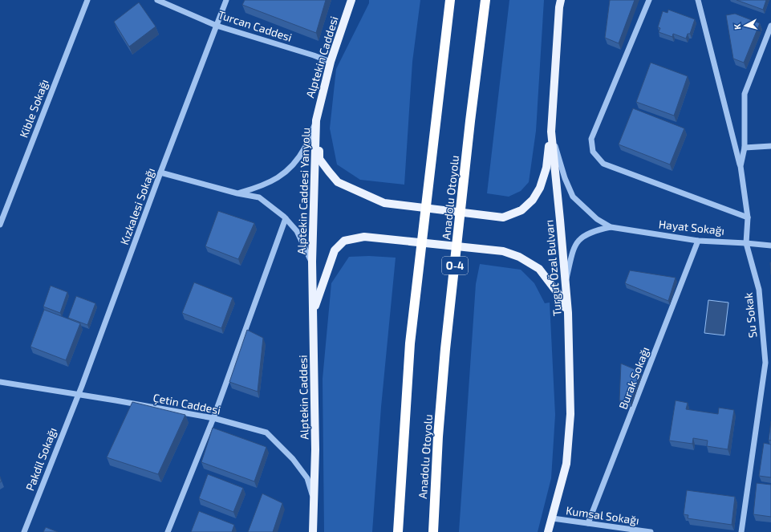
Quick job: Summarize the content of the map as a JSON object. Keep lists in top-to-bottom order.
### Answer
{
  "streets": {
    "highway": ["Anadolu Otoyolu", "O-4"],
    "main road": ["Alptekin Caddesi", "Alptekin Caddesi Yanyolu", "Turgut Özal Bulvarı"],
    "street": [
      "Turcan Caddesi",
      "Kible Sokağı",
      "Kızkalesi Sokağı",
      "Hayat Sokağı",
      "Su Sokak",
      "Burak Sokağı",
      "Çetin Caddesi",
      "Pakdil Sokağı",
      "Kumsal Sokağı"
    ]
  },
  "crossings": [
    ["Turcan Caddesi", "Alptekin Caddesi"],
    ["Turcan Caddesi", "Kızkalesi Sokağı"],
    ["Alptekin Caddesi", "Alptekin Caddesi Yanyolu"],
    ["Alptekin Caddesi", "Çetin Caddesi"],
    ["Kızkalesi Sokağı", "Çetin Caddesi"],
    ["Kızkalesi Sokağı", "Pakdil Sokağı"],
    ["Hayat Sokağı", "Su Sokak"],
    ["Hayat Sokağı", "Burak Sokağı"],
    ["Turgut Özal Bulvarı", "Kumsal Sokağı"],
    ["Burak Sokağı", "Kumsal Sokağı"],
    ["Çetin Caddesi", "Pakdil Sokağı"]
  ],
  "north": "left"
}
